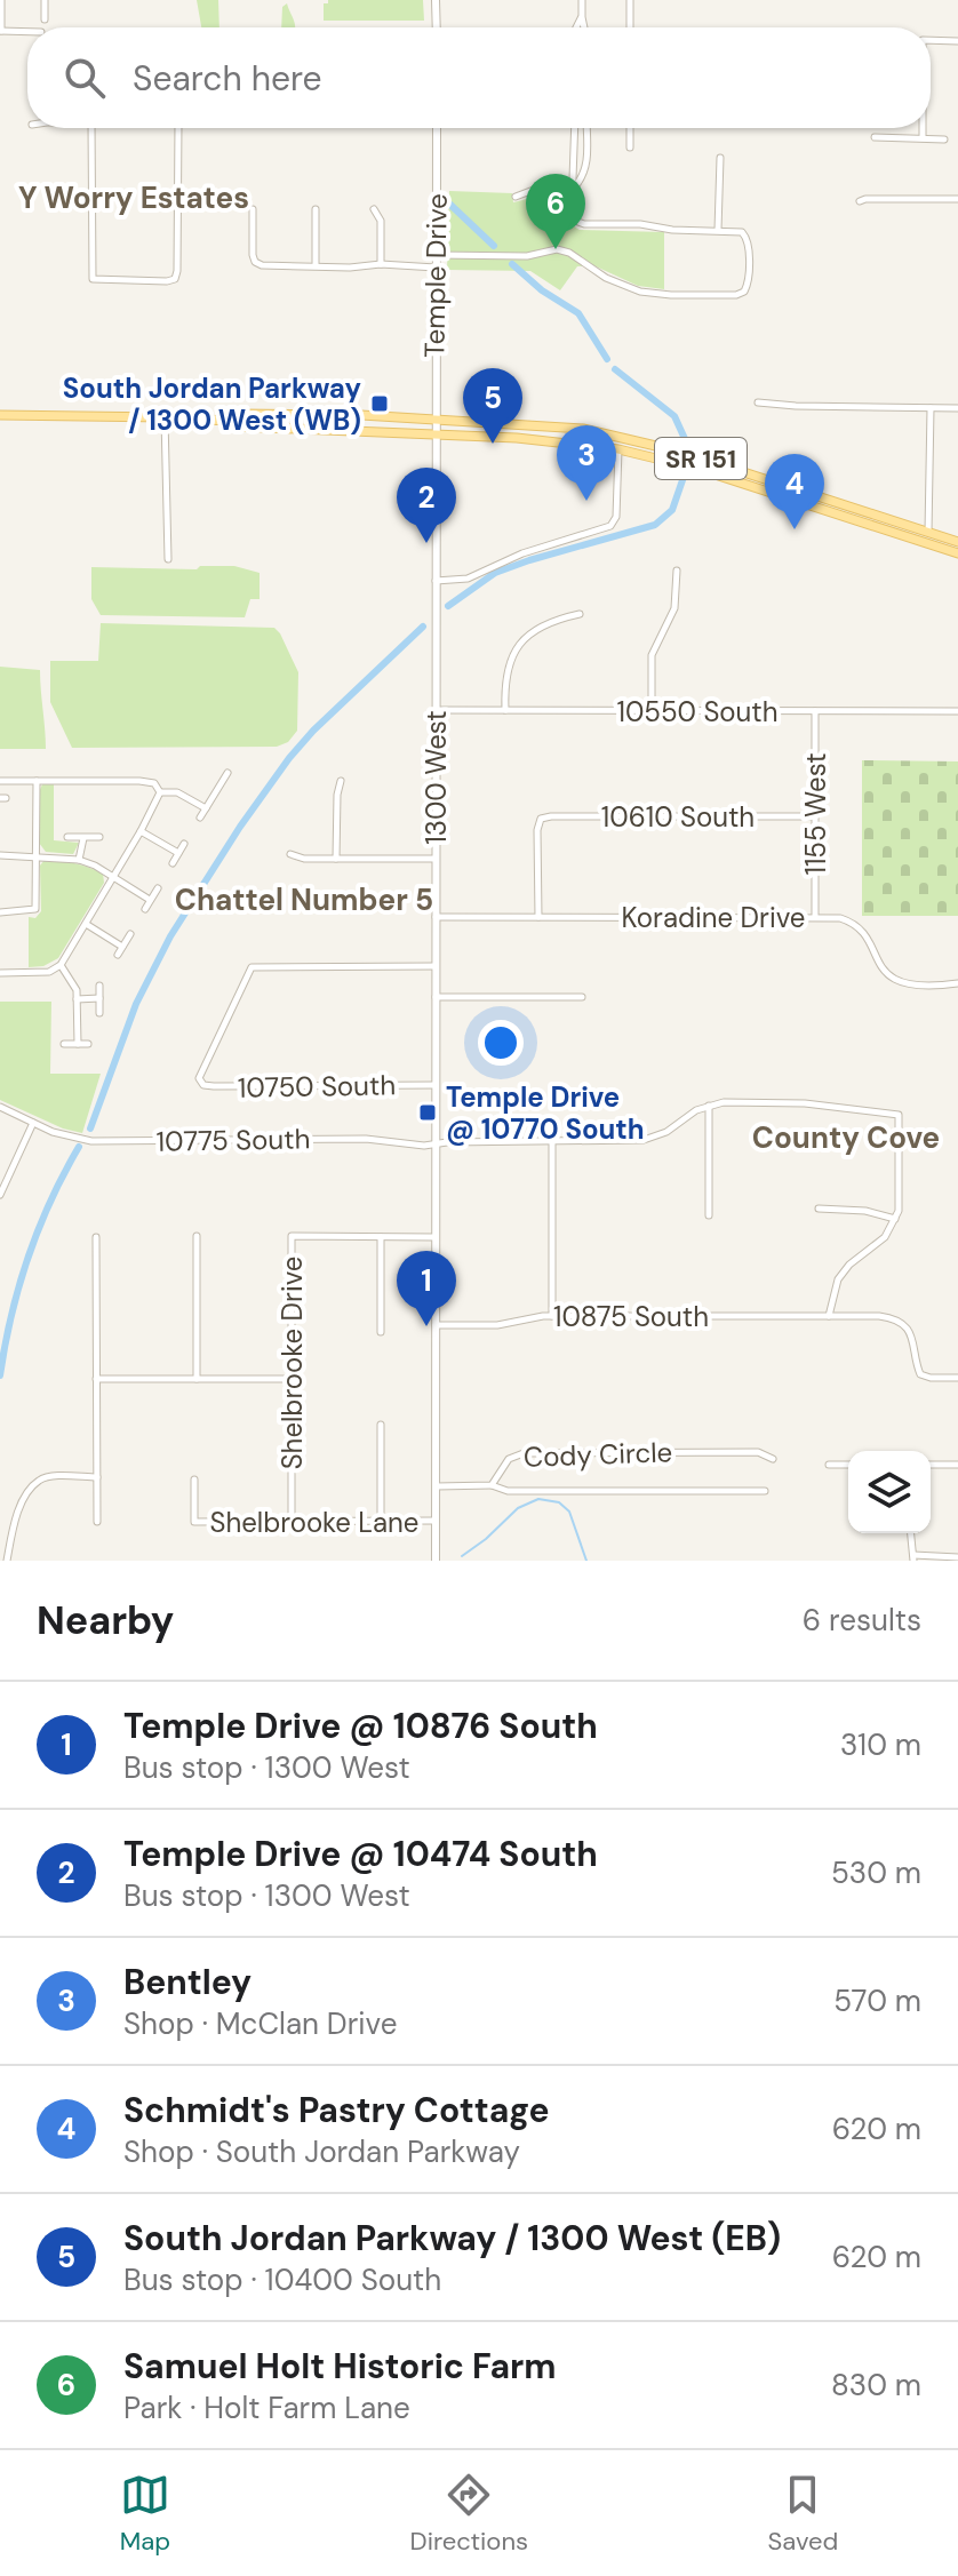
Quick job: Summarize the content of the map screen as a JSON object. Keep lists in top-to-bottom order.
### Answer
{
  "streets": {
    "main road": ["SR 151"],
    "street": [
      "Temple Drive",
      "10550 South",
      "1300 West",
      "1155 West",
      "10610 South",
      "Koradine Drive",
      "10750 South",
      "10775 South",
      "10875 South",
      "Shelbrooke Drive",
      "Cody Circle",
      "Shelbrooke Lane"
    ]
  },
  "crossings": [
    ["Temple Drive", "SR 151"],
    ["Temple Drive", "1300 West"],
    ["SR 151", "1300 West"],
    ["10550 South", "1300 West"],
    ["10550 South", "1155 West"],
    ["1300 West", "Koradine Drive"],
    ["1300 West", "10750 South"],
    ["1300 West", "10775 South"],
    ["1300 West", "10875 South"],
    ["1300 West", "Shelbrooke Drive"],
    ["1300 West", "Cody Circle"],
    ["1300 West", "Shelbrooke Lane"],
    ["1155 West", "10610 South"],
    ["1155 West", "Koradine Drive"],
    ["10610 South", "Koradine Drive"],
    ["Shelbrooke Drive", "Shelbrooke Lane"]
  ],
  "districts": ["Y Worry Estates", "Chattel Number 5", "County Cove"],
  "places": {
    "transit": ["South Jordan Parkway / 1300 West (WB)", "Temple Drive @ 10770 South"]
  },
  "page": {
    "search": "Search here",
    "pins": [
      "6",
      "5",
      "3",
      "4",
      "2",
      "1"
    ],
    "heading": ["Nearby", "6 results"],
    "list": [
      {
        "mark": "1",
        "name": "Temple Drive @ 10876 South",
        "note": "Bus stop · 1300 West",
        "value": "310 m"
      },
      {
        "mark": "2",
        "name": "Temple Drive @ 10474 South",
        "note": "Bus stop · 1300 West",
        "value": "530 m"
      },
      {
        "mark": "3",
        "name": "Bentley",
        "note": "Shop · McClan Drive",
        "value": "570 m"
      },
      {
        "mark": "4",
        "name": "Schmidt's Pastry Cottage",
        "note": "Shop · South Jordan Parkway",
        "value": "620 m"
      },
      {
        "mark": "5",
        "name": "South Jordan Parkway / 1300 West (EB)",
        "note": "Bus stop · 10400 South",
        "value": "620 m"
      },
      {
        "mark": "6",
        "name": "Samuel Holt Historic Farm",
        "note": "Park · Holt Farm Lane",
        "value": "830 m"
      }
    ],
    "nav": ["Map", "Directions", "Saved"]
  }
}
